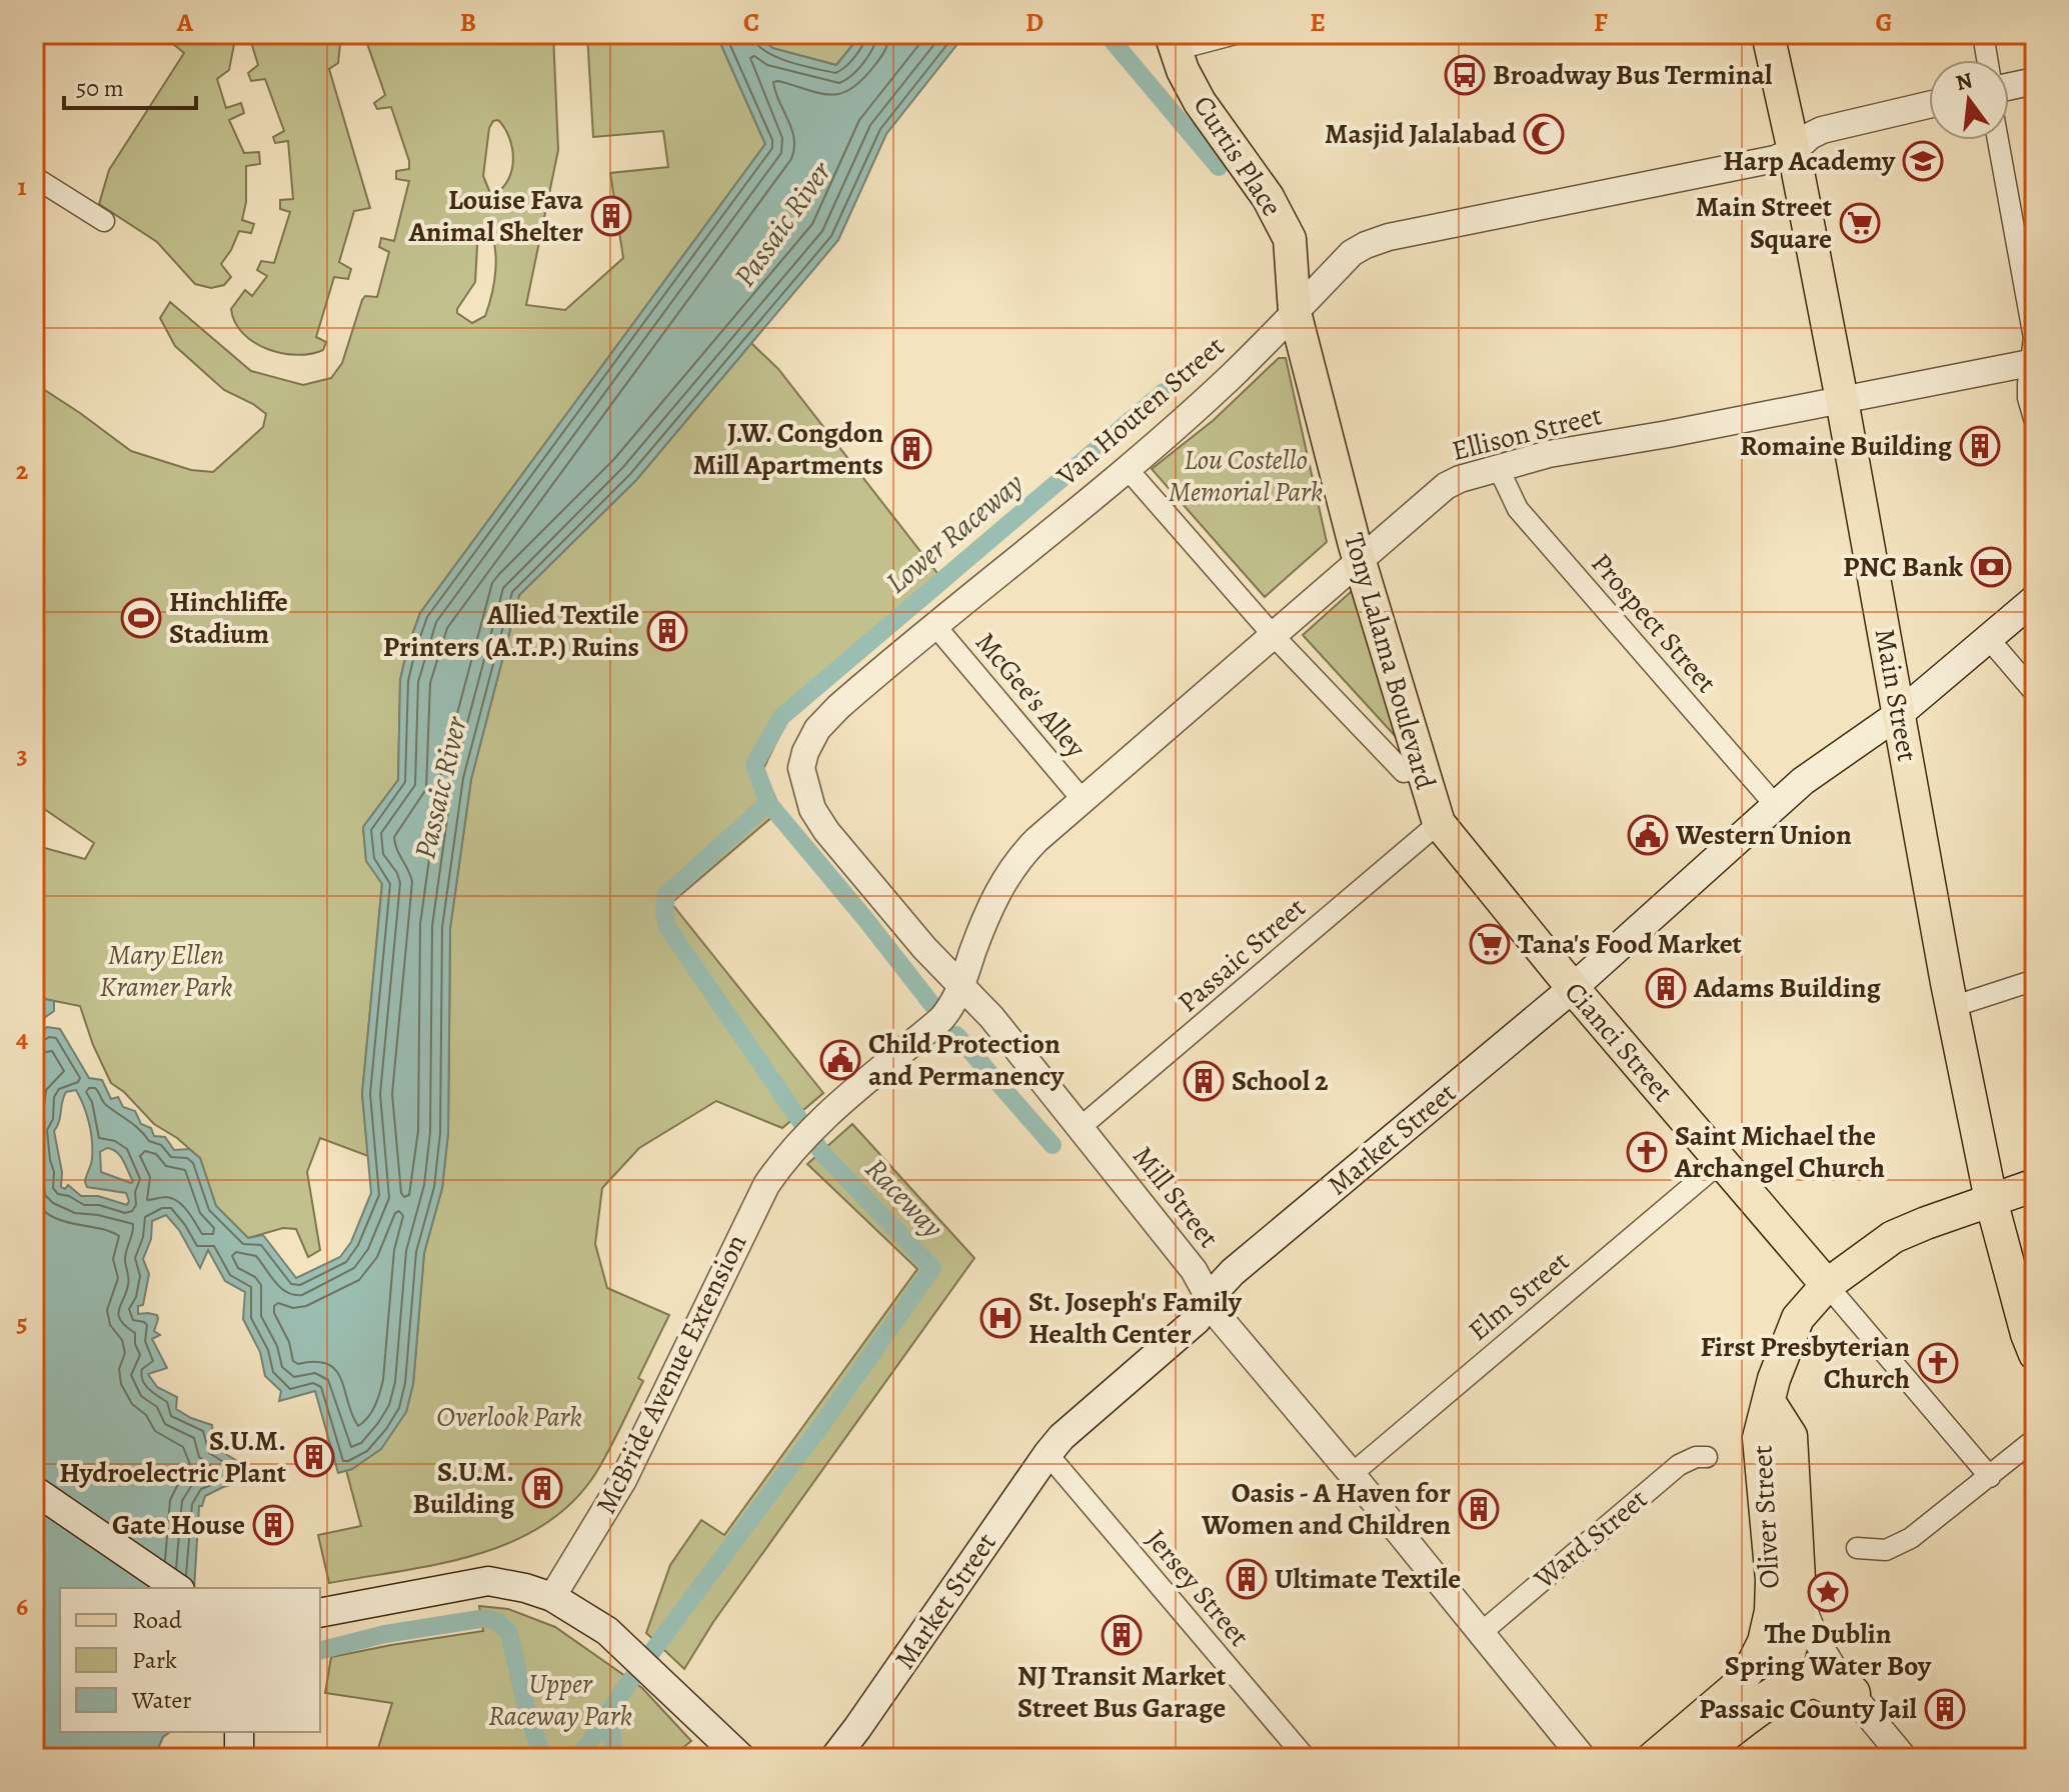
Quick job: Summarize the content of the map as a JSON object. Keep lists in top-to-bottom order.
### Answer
{
  "streets": {
    "main road": [
      "Curtis Place",
      "Tony Lalama Boulevard",
      "Main Street",
      "Cianci Street",
      "Market Street",
      "Oliver Street"
    ],
    "street": [
      "Van Houten Street",
      "Ellison Street",
      "Prospect Street",
      "McGee's Alley",
      "Passaic Street",
      "Mill Street",
      "Elm Street",
      "McBride Avenue Extension",
      "Ward Street",
      "Jersey Street"
    ]
  },
  "crossings": [
    ["Curtis Place", "Van Houten Street"],
    ["Curtis Place", "Tony Lalama Boulevard"],
    ["Van Houten Street", "Tony Lalama Boulevard"],
    ["Van Houten Street", "McGee's Alley"],
    ["Van Houten Street", "Main Street"],
    ["Van Houten Street", "Mill Street"],
    ["Ellison Street", "Prospect Street"],
    ["Ellison Street", "Tony Lalama Boulevard"],
    ["Ellison Street", "McGee's Alley"],
    ["Ellison Street", "Main Street"],
    ["Ellison Street", "Mill Street"],
    ["Ellison Street", "McBride Avenue Extension"],
    ["Prospect Street", "Market Street"],
    ["Tony Lalama Boulevard", "Passaic Street"],
    ["Tony Lalama Boulevard", "Cianci Street"],
    ["Main Street", "Market Street"],
    ["Passaic Street", "Cianci Street"],
    ["Passaic Street", "Mill Street"],
    ["Cianci Street", "Market Street"],
    ["Cianci Street", "Elm Street"],
    ["Market Street", "Mill Street"],
    ["Market Street", "Jersey Street"],
    ["Mill Street", "Elm Street"],
    ["Mill Street", "McBride Avenue Extension"],
    ["Mill Street", "Ward Street"]
  ],
  "water": ["Passaic River", "Lower Raceway", "Raceway"],
  "parks": [
    "Lou Costello Memorial Park",
    "Mary Ellen Kramer Park",
    "Overlook Park",
    "Upper Raceway Park"
  ],
  "places": {
    "bus stop": ["Broadway Bus Terminal"],
    "mosque": ["Masjid Jalalabad"],
    "school or university": ["Harp Academy"],
    "building": [
      "Louise Fava Animal Shelter",
      "Romaine Building",
      "J.W. Congdon Mill Apartments",
      "Allied Textile Printers (A.T.P.) Ruins",
      "Adams Building",
      "School 2",
      "S.U.M. Hydroelectric Plant",
      "S.U.M. Building",
      "Oasis - A Haven for Women and Children",
      "Gate House",
      "Ultimate Textile",
      "NJ Transit Market Street Bus Garage",
      "Passaic County Jail"
    ],
    "supermarket": ["Main Street Square", "Tana's Food Market"],
    "bank": ["PNC Bank"],
    "sports": ["Hinchliffe Stadium"],
    "public building": ["Western Union", "Child Protection and Permanency"],
    "church": ["Saint Michael the Archangel Church", "First Presbyterian Church"],
    "hospital": ["St. Joseph's Family Health Center"],
    "place": ["The Dublin Spring Water Boy"]
  },
  "legend": ["Road", "Park", "Water"],
  "scale_bar": "50 m",
  "north": "top",
  "grid": {
    "columns": [
      "A",
      "B",
      "C",
      "D",
      "E",
      "F",
      "G"
    ],
    "rows": [
      "1",
      "2",
      "3",
      "4",
      "5",
      "6"
    ]
  }
}
